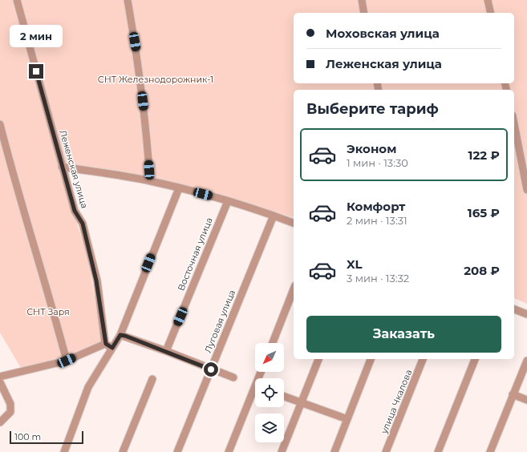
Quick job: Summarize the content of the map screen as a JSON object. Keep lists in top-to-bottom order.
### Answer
{
  "streets": {
    "street": [
      "Леженская улица",
      "Восточная улица",
      "Луговая улица",
      "улица Чкалова"
    ]
  },
  "parks": ["СНТ Железнодорожник-1", "СНТ Заря"],
  "scale_bar": "100 m",
  "north": "bottom left",
  "page": {
    "banner": ["Моховская улица", "Леженская улица"],
    "bubble": "2 мин",
    "heading": "Выберите тариф",
    "list": [
      {
        "name": "Эконом",
        "note": "1 мин · 13:30",
        "value": "122 ₽"
      },
      {
        "name": "Комфорт",
        "note": "2 мин · 13:31",
        "value": "165 ₽"
      },
      {
        "name": "XL",
        "note": "3 мин · 13:32",
        "value": "208 ₽"
      }
    ],
    "buttons": "Заказать",
    "scale": "100 m"
  }
}
